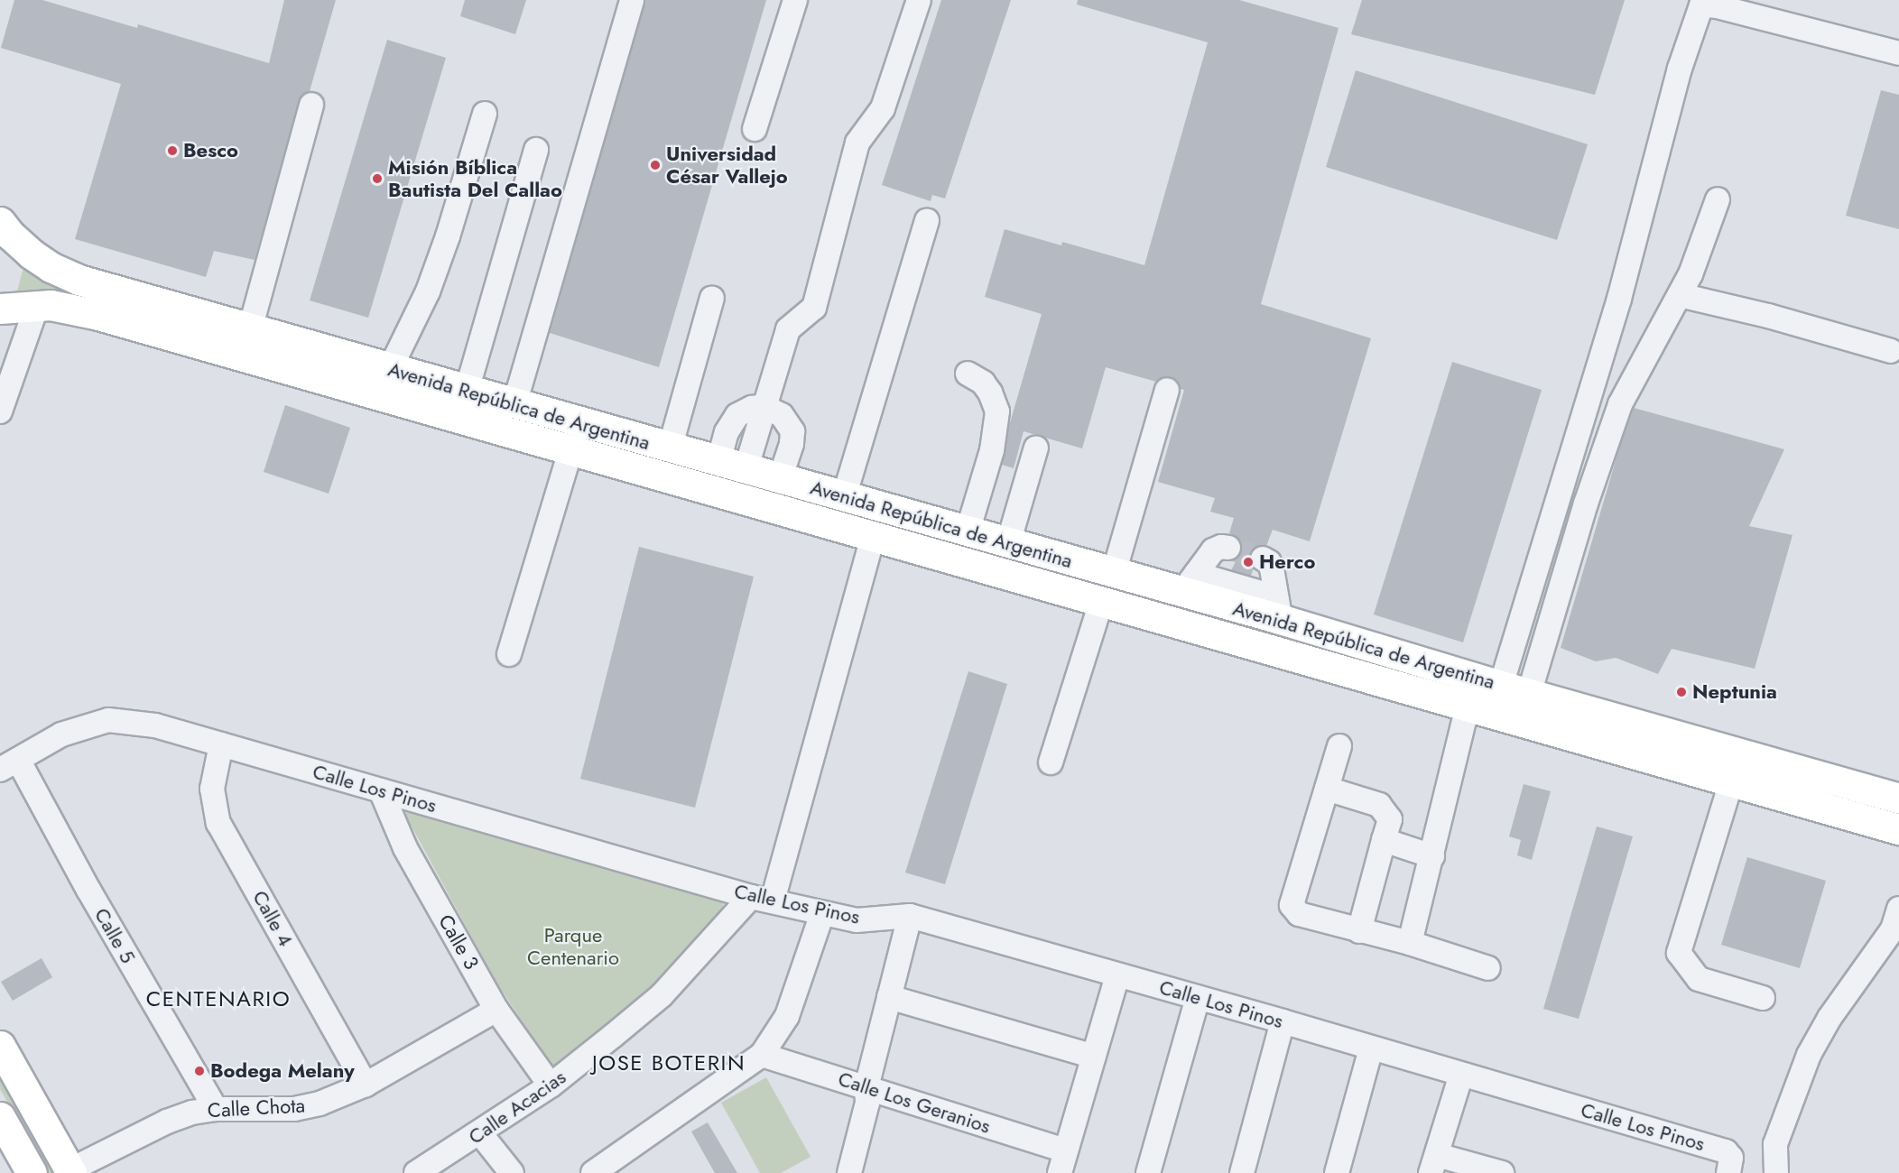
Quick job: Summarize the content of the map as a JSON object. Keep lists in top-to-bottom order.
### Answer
{
  "streets": {
    "main road": ["Avenida República de Argentina"],
    "street": [
      "Calle Los Pinos",
      "Calle 4",
      "Calle 5",
      "Calle 3",
      "Calle Los Geranios",
      "Calle Acacias",
      "Calle Chota"
    ]
  },
  "crossings": [
    ["Calle Los Pinos", "Calle 4"],
    ["Calle Los Pinos", "Calle 5"],
    ["Calle Los Pinos", "Calle 3"],
    ["Calle Los Pinos", "Calle Acacias"],
    ["Calle 4", "Calle Chota"],
    ["Calle 5", "Calle Chota"],
    ["Calle 3", "Calle Acacias"],
    ["Calle 3", "Calle Chota"]
  ],
  "districts": ["CENTENARIO", "JOSE BOTERIN"],
  "parks": ["Parque Centenario"],
  "places": [
    "Besco",
    "Universidad César Vallejo",
    "Misión Bíblica Bautista Del Callao",
    "Herco",
    "Neptunia",
    "Bodega Melany"
  ]
}
